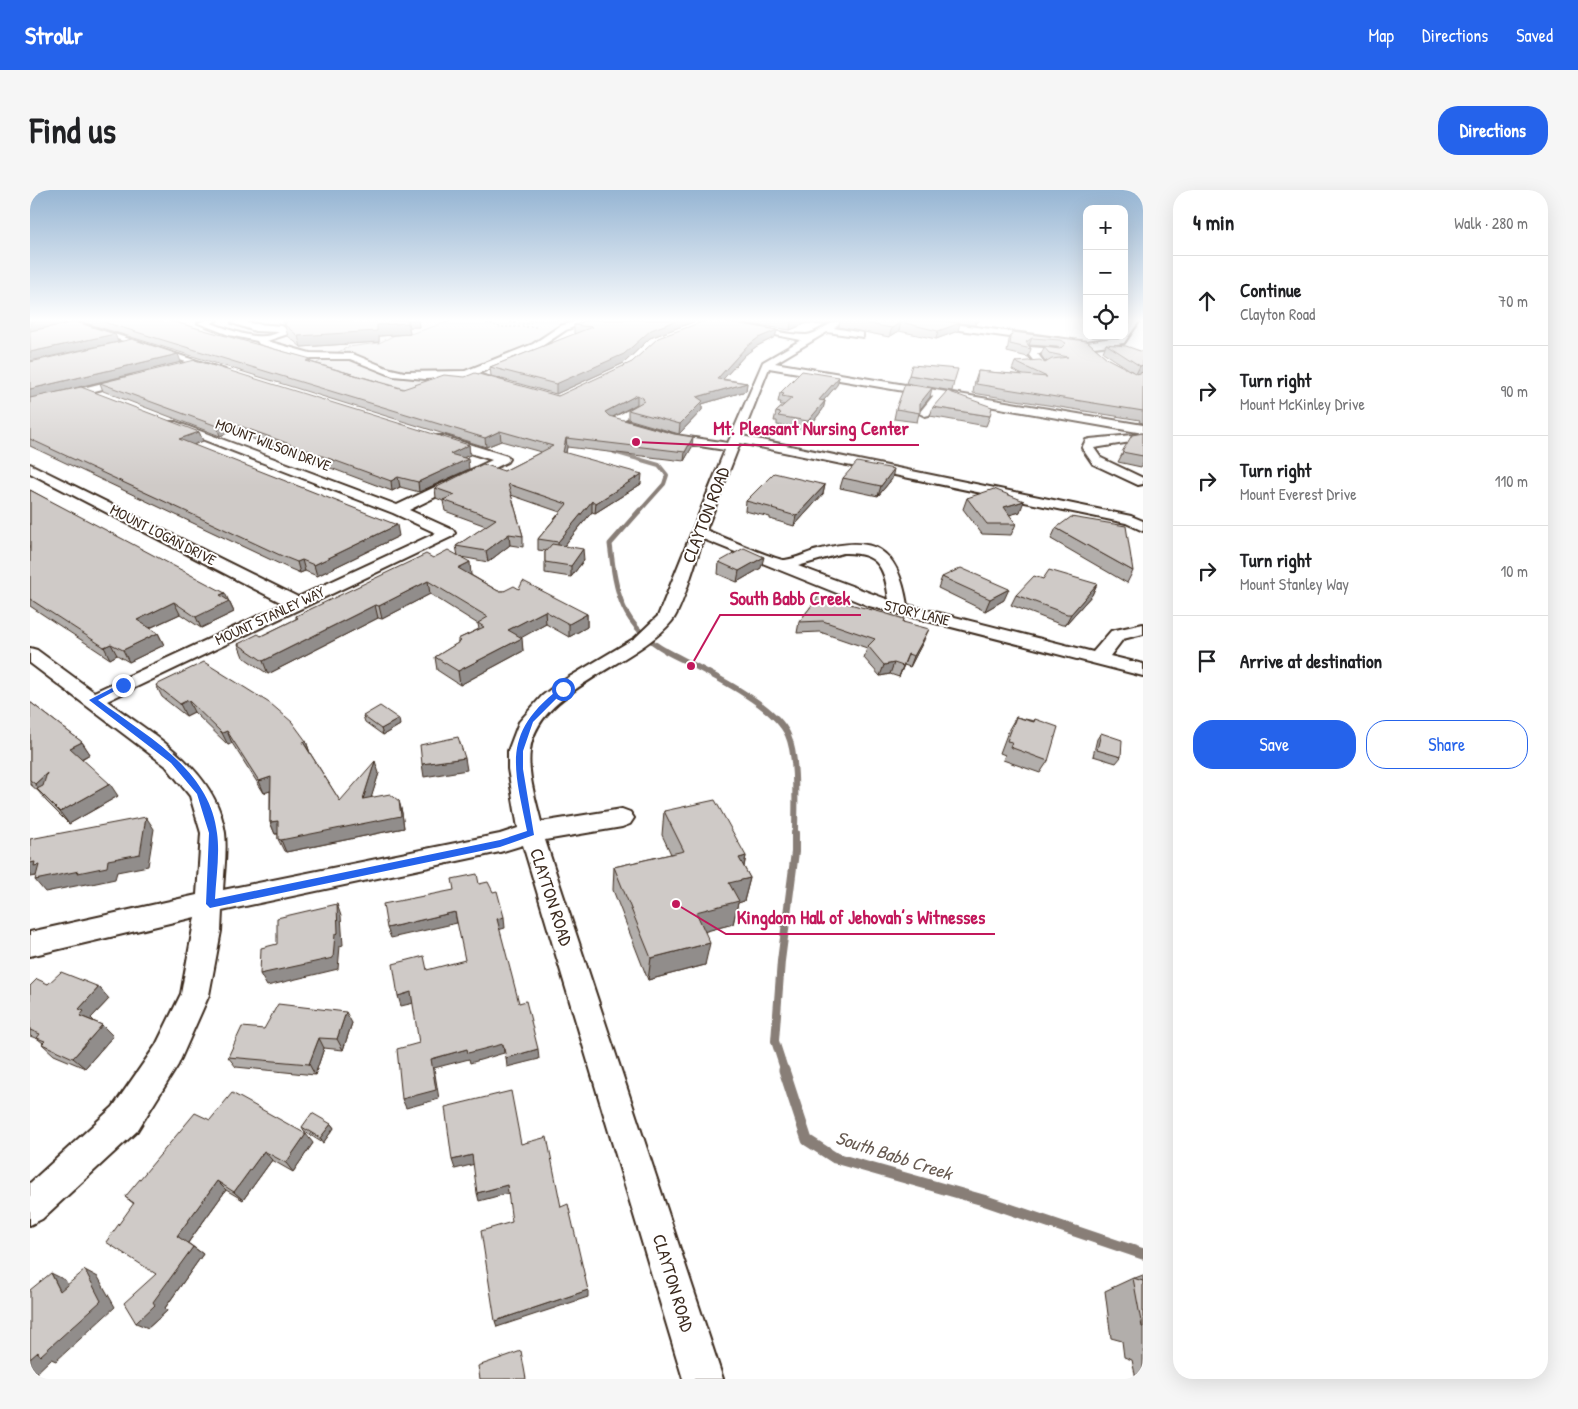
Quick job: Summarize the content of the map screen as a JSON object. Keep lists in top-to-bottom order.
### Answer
{
  "streets": {
    "street": [
      "MOUNT WILSON DRIVE",
      "CLAYTON ROAD",
      "MOUNT LOGAN DRIVE",
      "STORY LANE",
      "MOUNT STANLEY WAY"
    ]
  },
  "crossings": [
    ["MOUNT WILSON DRIVE", "MOUNT STANLEY WAY"],
    ["CLAYTON ROAD", "STORY LANE"],
    ["MOUNT LOGAN DRIVE", "MOUNT STANLEY WAY"]
  ],
  "water": ["South Babb Creek"],
  "places": ["Mt. Pleasant Nursing Center", "South Babb Creek", "Kingdom Hall of Jehovah’s Witnesses"],
  "page": {
    "header": "Strollr",
    "nav": ["Map", "Directions", "Saved"],
    "buttons": [
      "Directions",
      ["Save", "Share"]
    ],
    "title": "Find us",
    "heading": ["4 min", "Walk · 280 m"],
    "map_buttons": ["+", "−"],
    "list": [
      ["Continue", "Clayton Road", "70 m"],
      ["Turn right", "Mount McKinley Drive", "90 m"],
      ["Turn right", "Mount Everest Drive", "110 m"],
      ["Turn right", "Mount Stanley Way", "10 m"],
      "Arrive at destination"
    ]
  }
}
